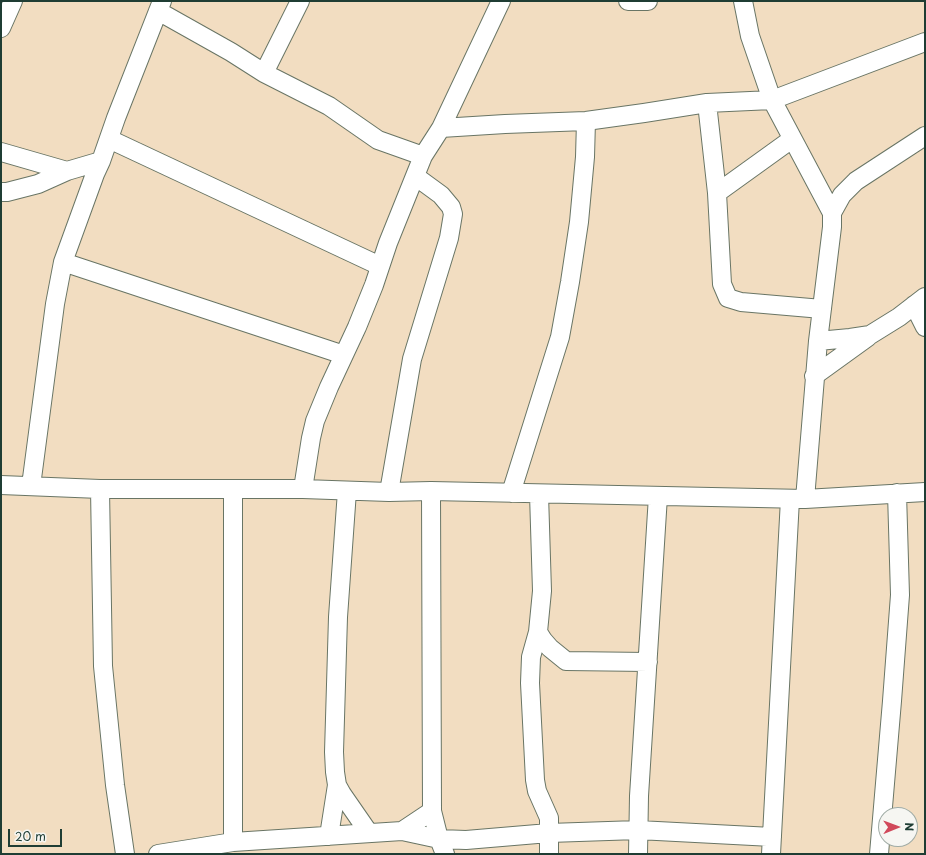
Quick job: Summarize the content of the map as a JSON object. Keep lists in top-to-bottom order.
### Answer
{
  "scale_bar": "20 m",
  "north": "right"
}
